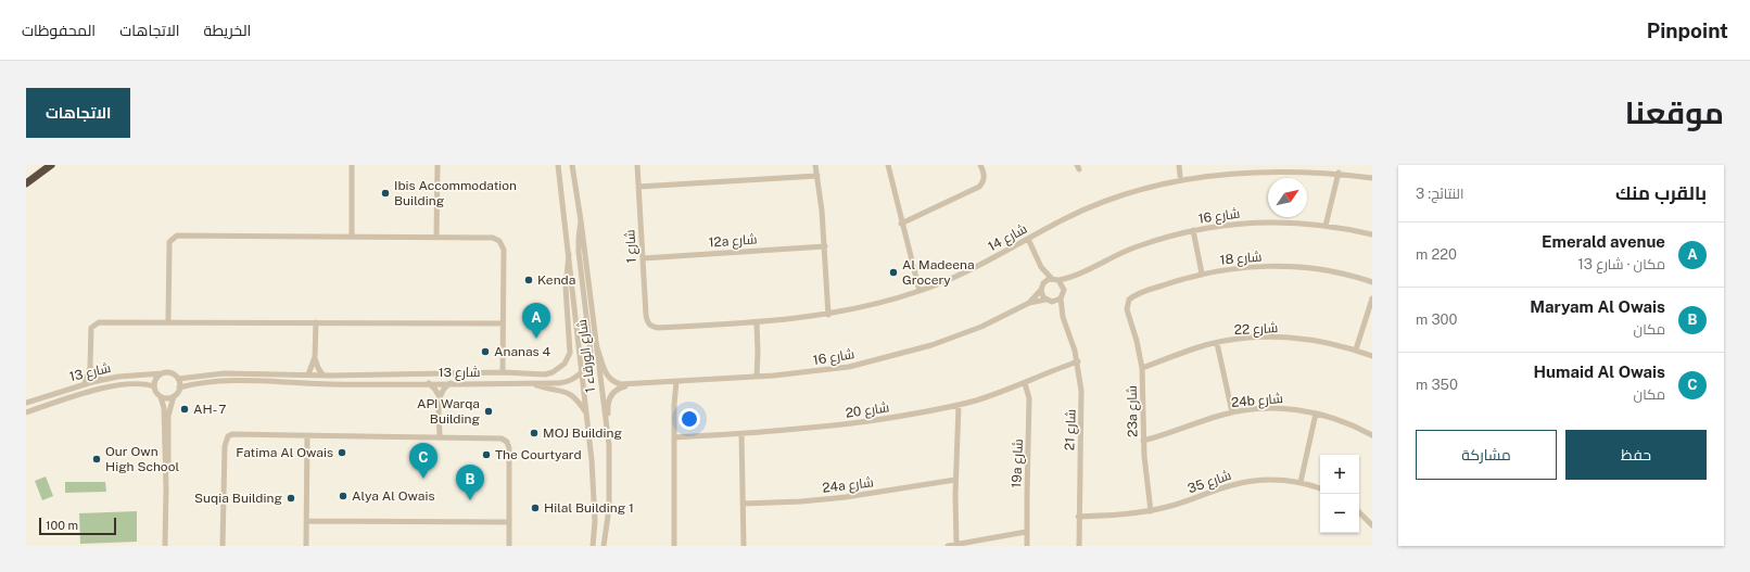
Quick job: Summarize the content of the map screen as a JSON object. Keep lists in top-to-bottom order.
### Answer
{
  "streets": {
    "street": [
      "شارع 16",
      "شارع 14",
      "12a شارع",
      "شارع 1",
      "شارع 18",
      "شارع 22",
      "شارع الورقاء 1",
      "شارع 13",
      "24b شارع",
      "شارع 20",
      "23a شارع",
      "شارع 21",
      "19a شارع",
      "شارع 35",
      "24a شارع"
    ]
  },
  "crossings": [
    ["شارع 16", "شارع الورقاء 1"],
    ["شارع 16", "شارع 21"],
    ["شارع 14", "شارع 1"],
    ["12a شارع", "شارع 1"],
    ["شارع 18", "23a شارع"],
    ["شارع 22", "23a شارع"],
    ["شارع الورقاء 1", "شارع 13"],
    ["24b شارع", "23a شارع"],
    ["شارع 20", "شارع 21"],
    ["شارع 20", "19a شارع"],
    ["23a شارع", "شارع 35"],
    ["شارع 21", "شارع 35"]
  ],
  "places": [
    "Ibis Accommodation Building",
    "Al Madeena Grocery",
    "Kenda",
    "Ananas 4",
    "AH- 7",
    "API Warqa Building",
    "MOJ Building",
    "Fatima Al Owais",
    "The Courtyard",
    "Our Own High School",
    "Alya Al Owais",
    "Suqia Building",
    "Hilal Building 1"
  ],
  "scale_bar": "100 m",
  "north": "top right",
  "page": {
    "header": "Pinpoint",
    "nav": ["الخريطة", "الاتجاهات", "المحفوظات"],
    "title": "موقعنا",
    "buttons": [
      "الاتجاهات",
      ["حفظ", "مشاركة"]
    ],
    "heading": ["بالقرب منك", "النتائج: 3"],
    "list": [
      {
        "mark": "A",
        "name": "Emerald avenue",
        "note": "مكان · شارع 13",
        "value": "220 m"
      },
      {
        "mark": "B",
        "name": "Maryam Al Owais",
        "note": "مكان",
        "value": "300 m"
      },
      {
        "mark": "C",
        "name": "Humaid Al Owais",
        "note": "مكان",
        "value": "350 m"
      }
    ],
    "pins": ["A", "C", "B"],
    "map_buttons": ["+", "−"],
    "scale": "100 m"
  }
}
